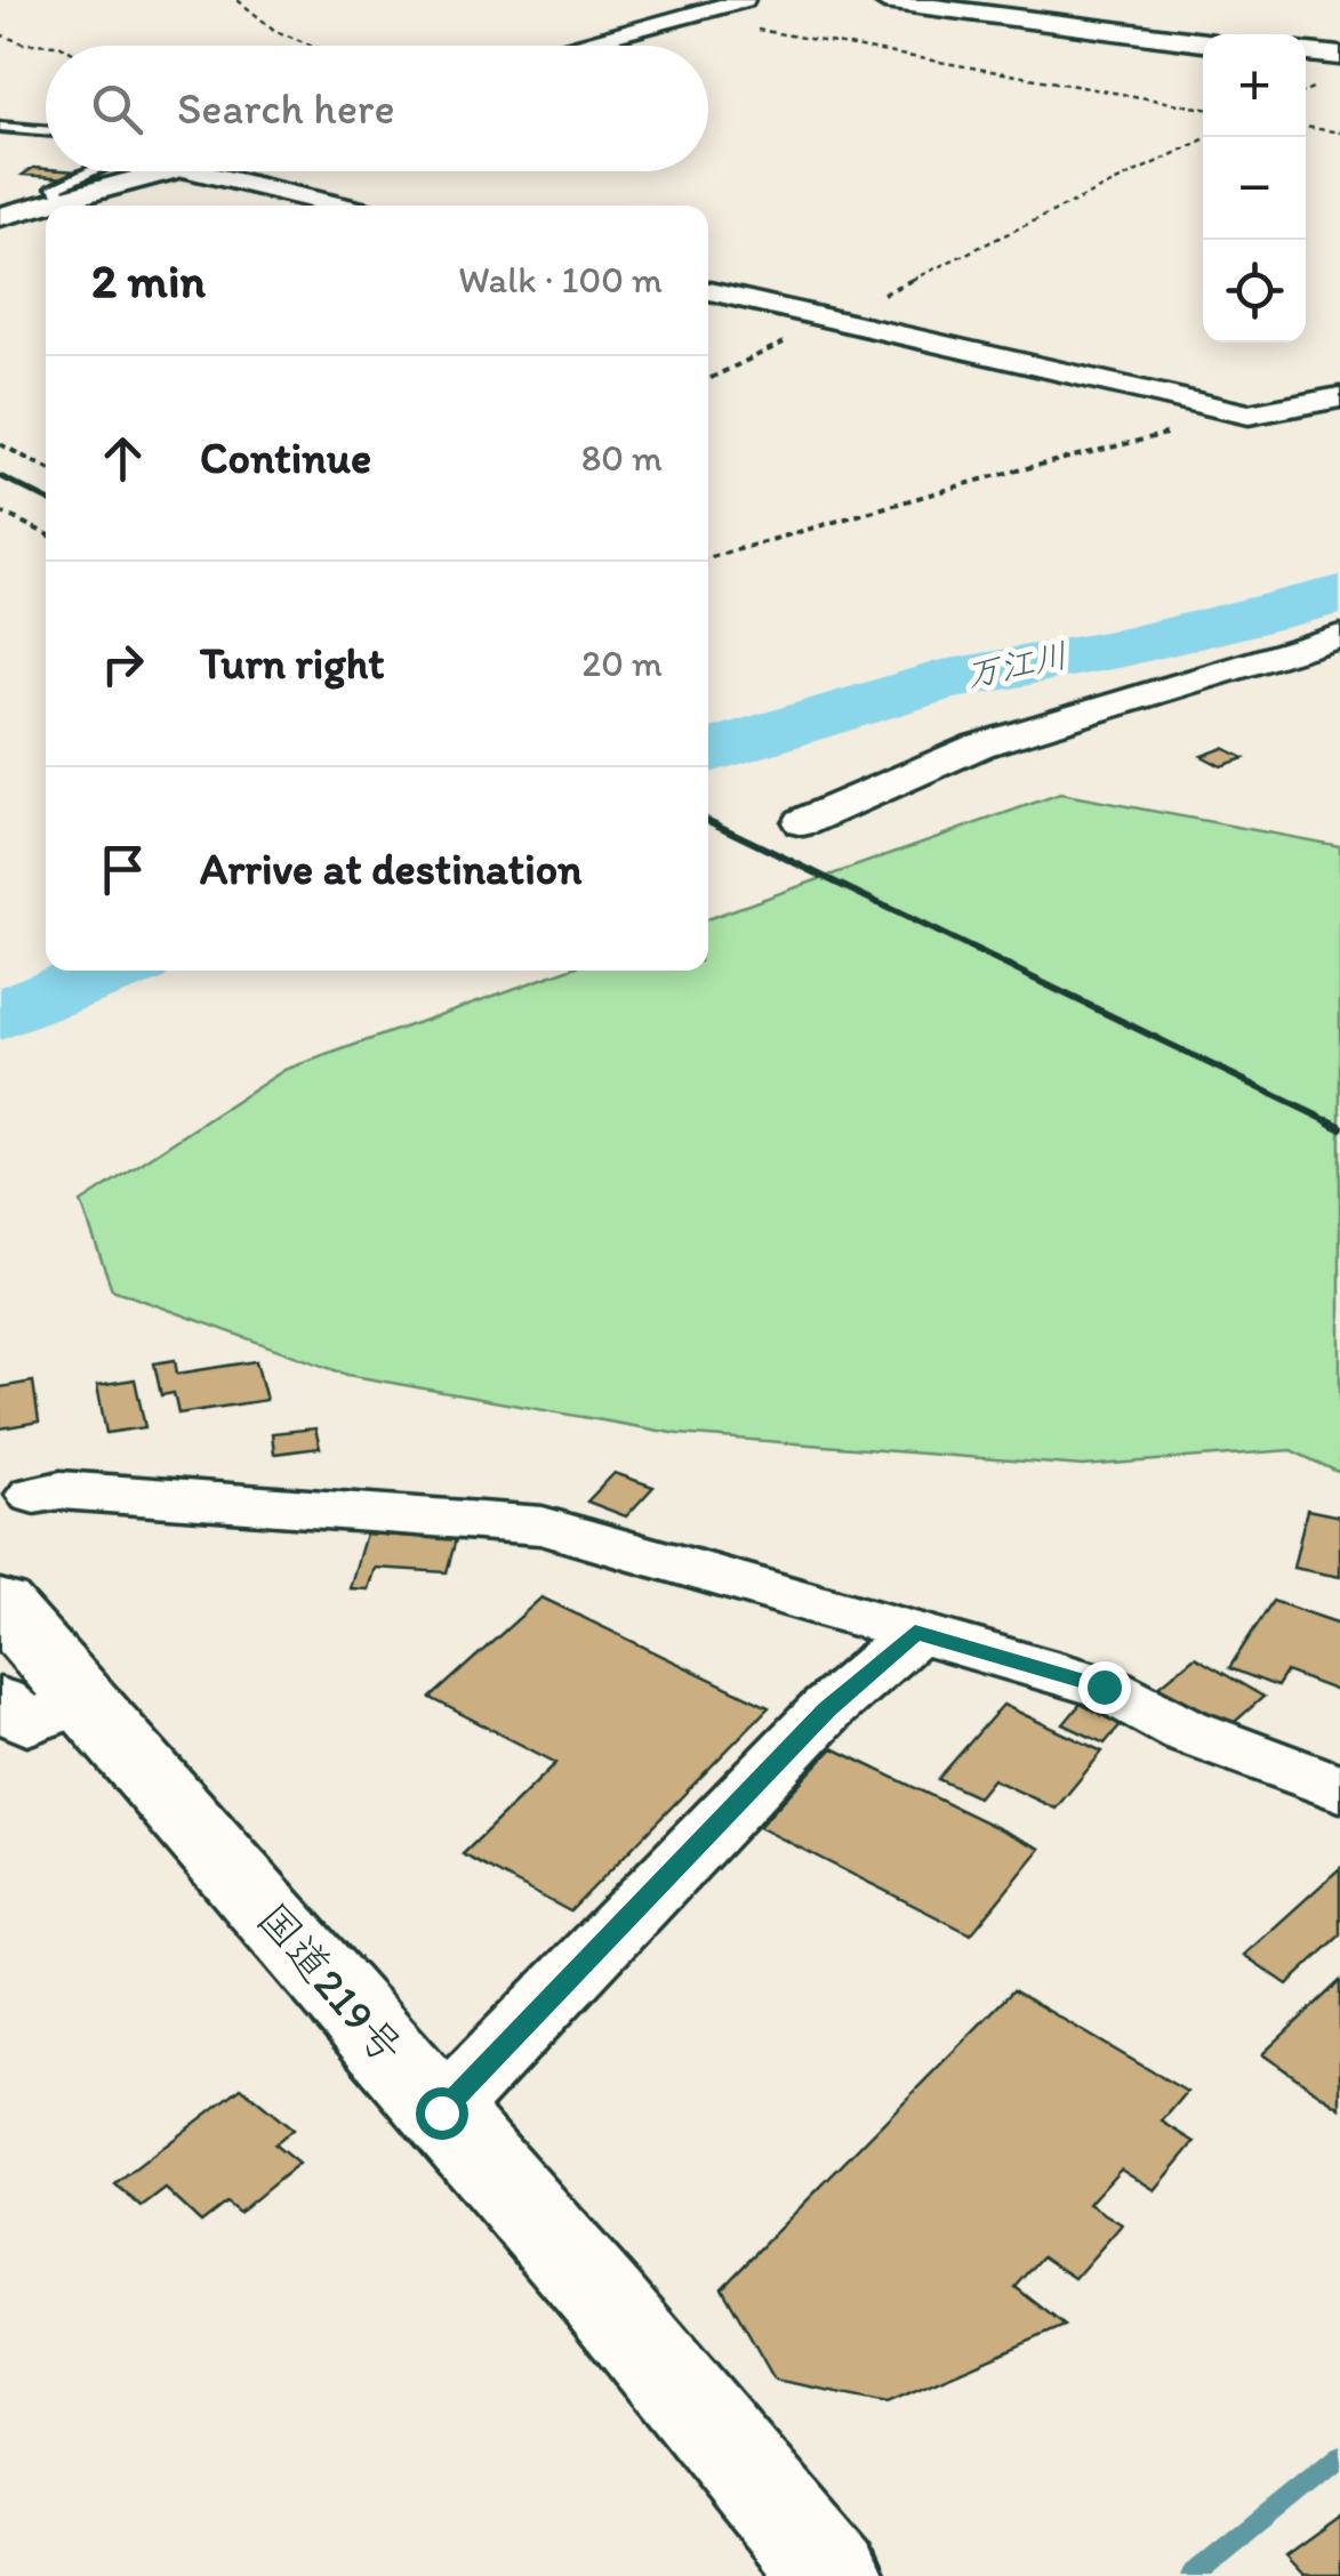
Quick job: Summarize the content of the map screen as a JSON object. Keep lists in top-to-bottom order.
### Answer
{
  "streets": {
    "main road": ["国道219号"]
  },
  "water": ["万江川"],
  "page": {
    "map_buttons": ["+", "−"],
    "search": "Search here",
    "heading": ["2 min", "Walk · 100 m"],
    "list": [
      ["Continue", "80 m"],
      ["Turn right", "20 m"],
      "Arrive at destination"
    ]
  }
}
